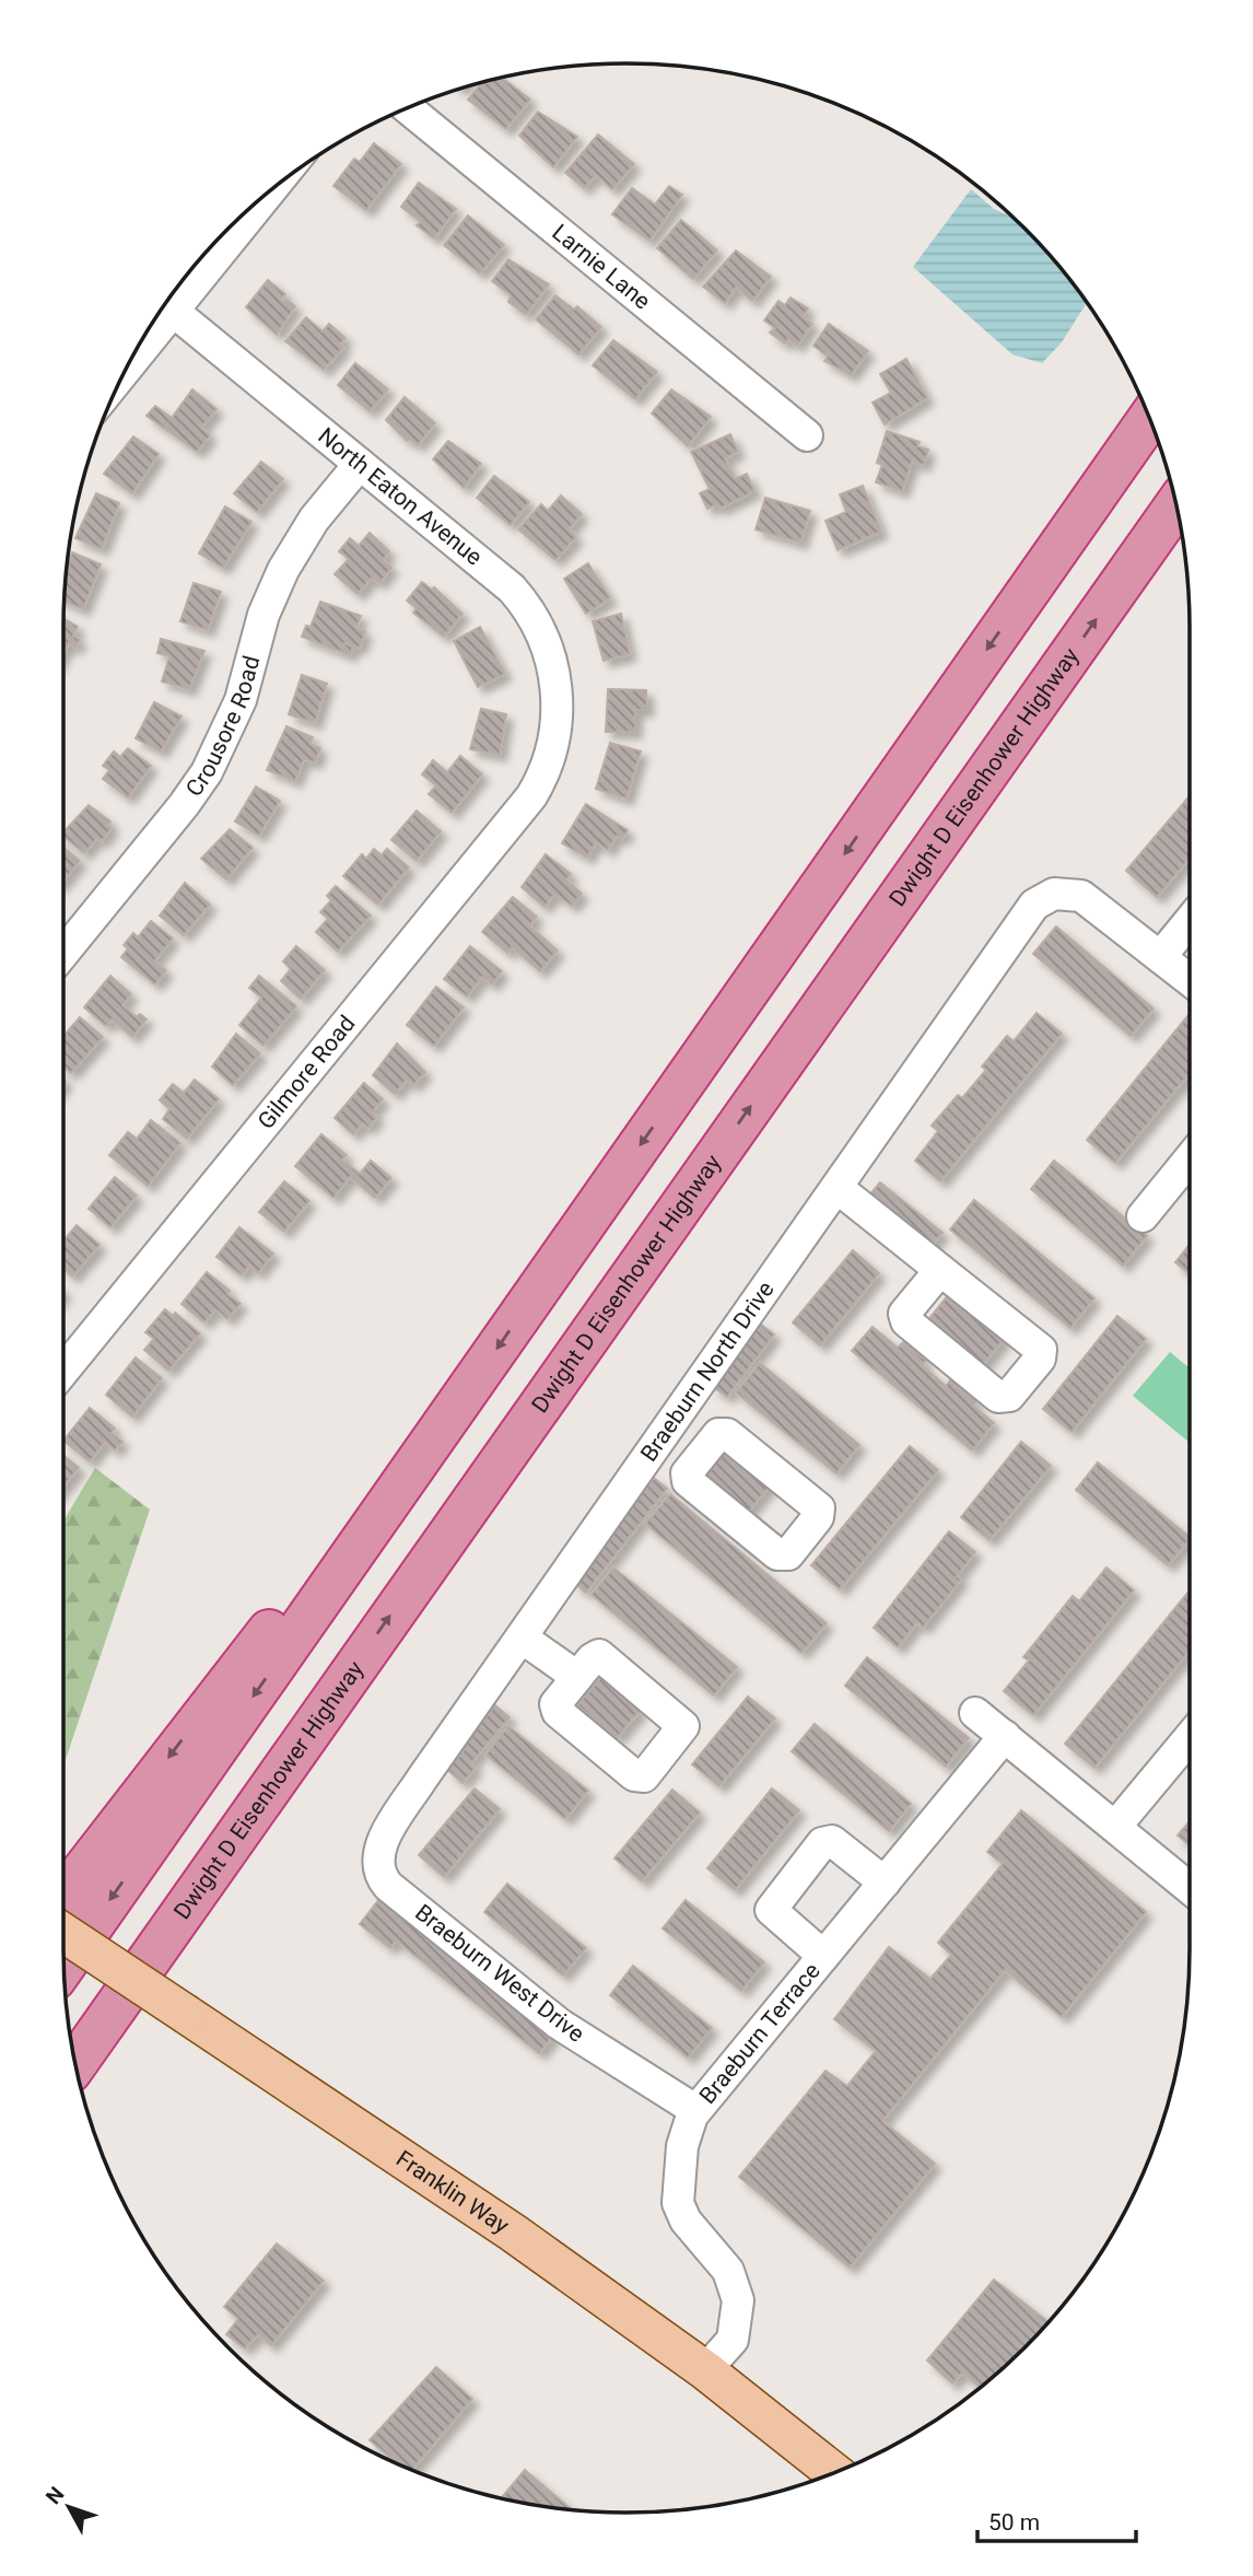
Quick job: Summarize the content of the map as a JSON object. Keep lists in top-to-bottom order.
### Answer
{
  "streets": {
    "highway": ["Dwight D Eisenhower Highway"],
    "main road": ["Franklin Way"],
    "street": [
      "Larnie Lane",
      "North Eaton Avenue",
      "Crousore Road",
      "Gilmore Road",
      "Braeburn North Drive",
      "Braeburn West Drive",
      "Braeburn Terrace"
    ]
  },
  "crossings": [
    ["North Eaton Avenue", "Crousore Road"],
    ["North Eaton Avenue", "Gilmore Road"],
    ["Braeburn North Drive", "Braeburn West Drive"],
    ["Braeburn West Drive", "Braeburn Terrace"]
  ],
  "scale_bar": "50 m",
  "north": "top left"
}
